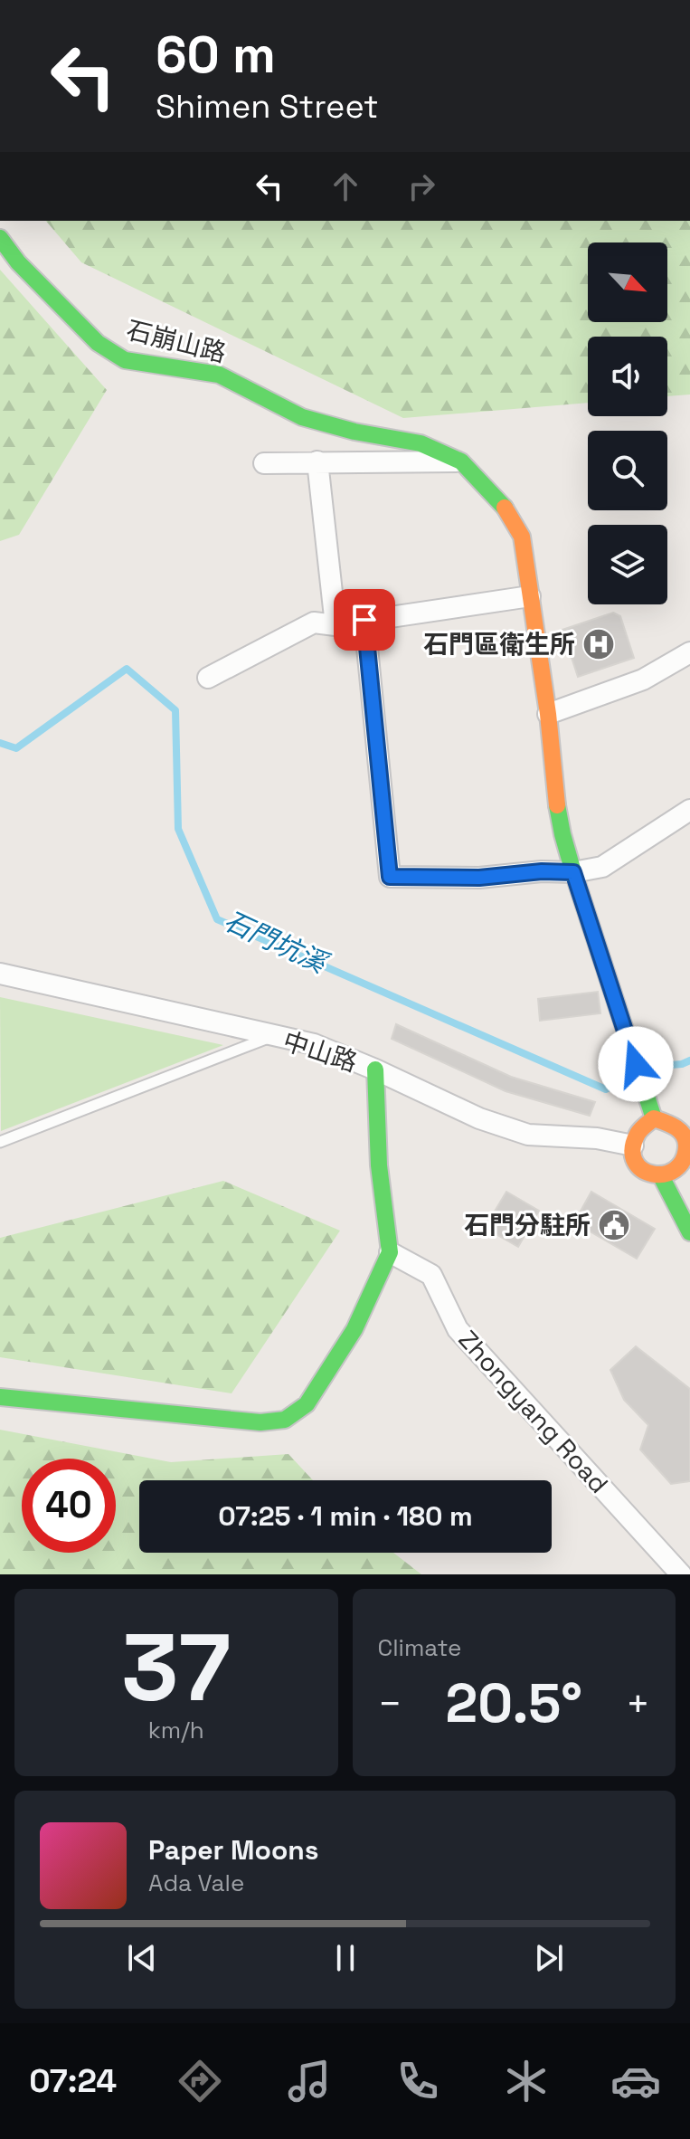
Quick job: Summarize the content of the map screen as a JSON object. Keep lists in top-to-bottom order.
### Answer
{
  "streets": {
    "street": ["石崩山路", "中山路", "Zhongyang Road"]
  },
  "water": ["石門坑溪"],
  "places": {
    "hospital": ["石門區衛生所"],
    "public building": ["石門分駐所"]
  },
  "north": "bottom right",
  "page": {
    "turn": ["60 m", "Shimen Street"],
    "limit": "40",
    "trip": "07:25 · 1 min · 180 m",
    "tile": [
      ["37", "km/h"],
      "Climate"
    ],
    "heat": ["−", "20.5°", "+"],
    "song": ["Paper Moons", "Ada Vale"],
    "tabs": "07:24"
  }
}
